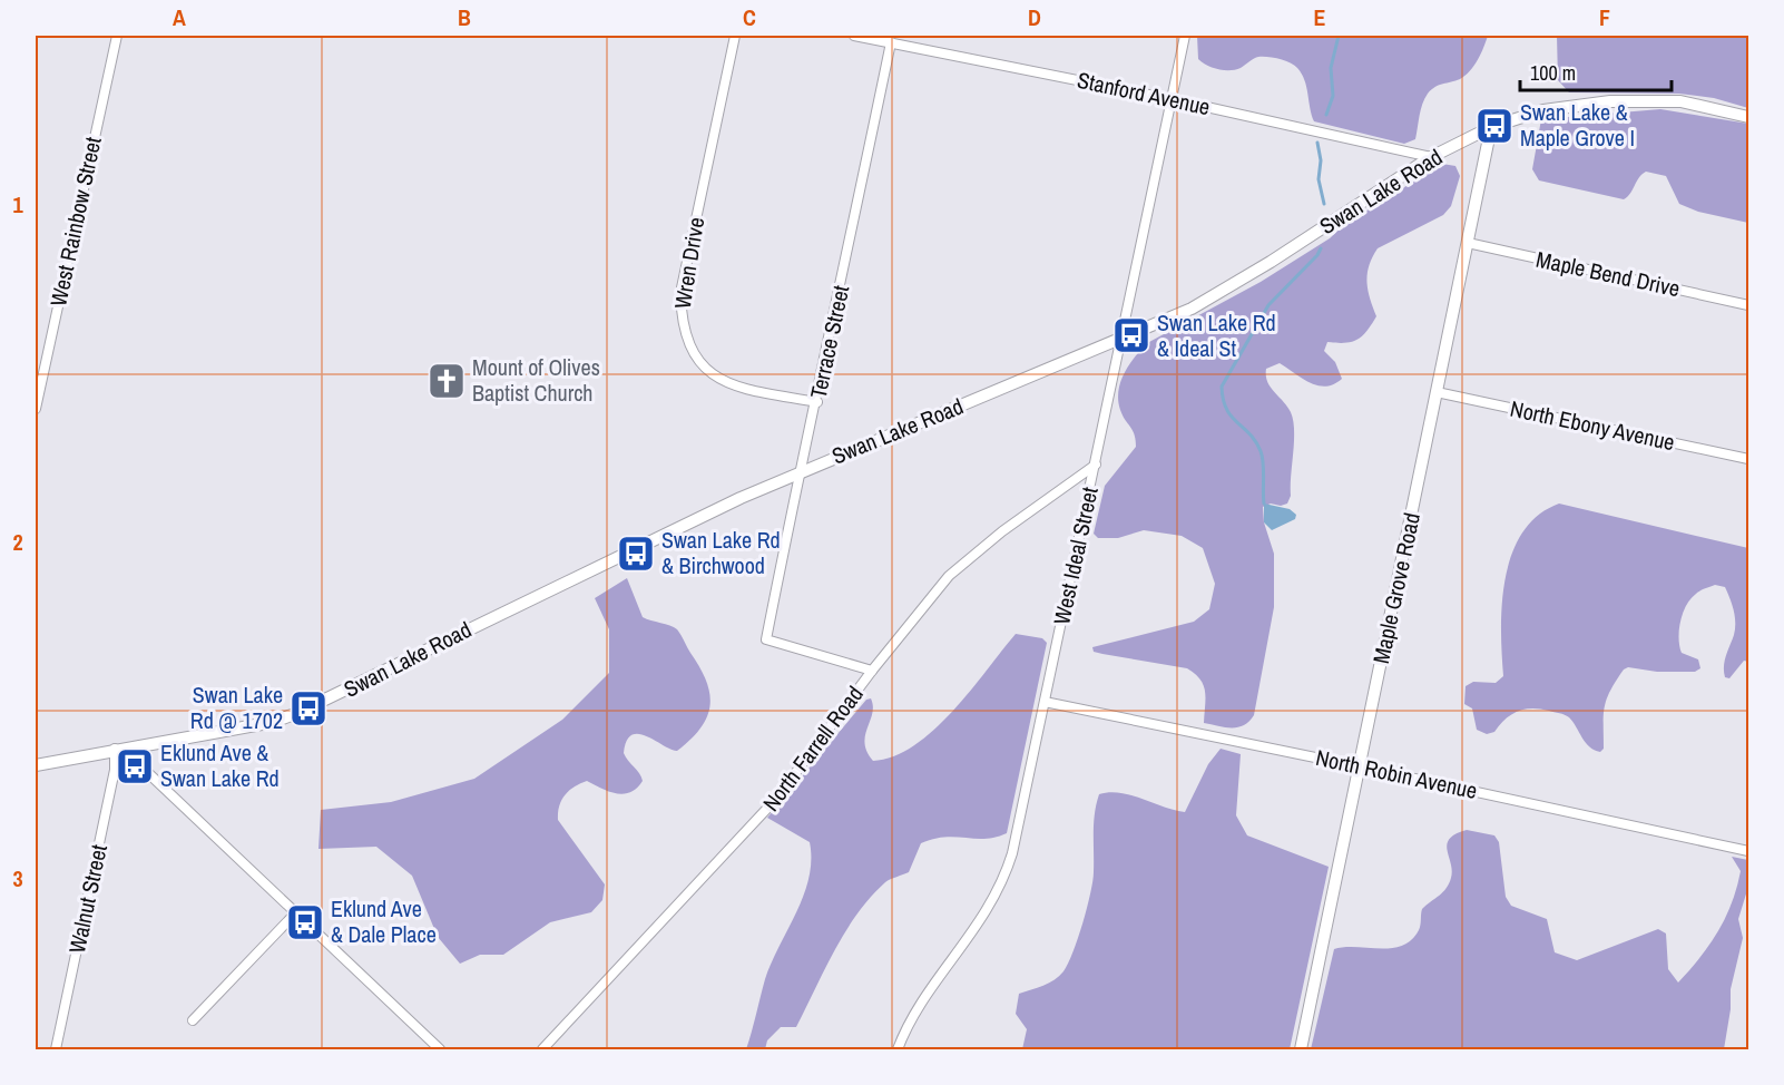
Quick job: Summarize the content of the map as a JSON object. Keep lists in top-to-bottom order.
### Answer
{
  "streets": {
    "street": [
      "Stanford Avenue",
      "Swan Lake Road",
      "West Rainbow Street",
      "Wren Drive",
      "Maple Bend Drive",
      "Terrace Street",
      "North Ebony Avenue",
      "West Ideal Street",
      "Maple Grove Road",
      "North Farrell Road",
      "North Robin Avenue",
      "Walnut Street"
    ]
  },
  "crossings": [
    ["Stanford Avenue", "Swan Lake Road"],
    ["Stanford Avenue", "Terrace Street"],
    ["Stanford Avenue", "West Ideal Street"],
    ["Swan Lake Road", "Terrace Street"],
    ["Swan Lake Road", "West Ideal Street"],
    ["Swan Lake Road", "Maple Grove Road"],
    ["Swan Lake Road", "Walnut Street"],
    ["Wren Drive", "Terrace Street"],
    ["Maple Bend Drive", "Maple Grove Road"],
    ["Terrace Street", "North Farrell Road"],
    ["North Ebony Avenue", "Maple Grove Road"],
    ["West Ideal Street", "North Farrell Road"],
    ["West Ideal Street", "North Robin Avenue"],
    ["Maple Grove Road", "North Robin Avenue"]
  ],
  "places": {
    "bus stop": [
      "Swan Lake & Maple Grove I",
      "Swan Lake Rd & Ideal St",
      "Swan Lake Rd & Birchwood",
      "Swan Lake Rd @ 1702",
      "Eklund Ave & Swan Lake Rd",
      "Eklund Ave & Dale Place"
    ],
    "church": ["Mount of Olives Baptist Church"]
  },
  "scale_bar": "100 m",
  "grid": {
    "columns": [
      "A",
      "B",
      "C",
      "D",
      "E",
      "F"
    ],
    "rows": ["1", "2", "3"]
  }
}
